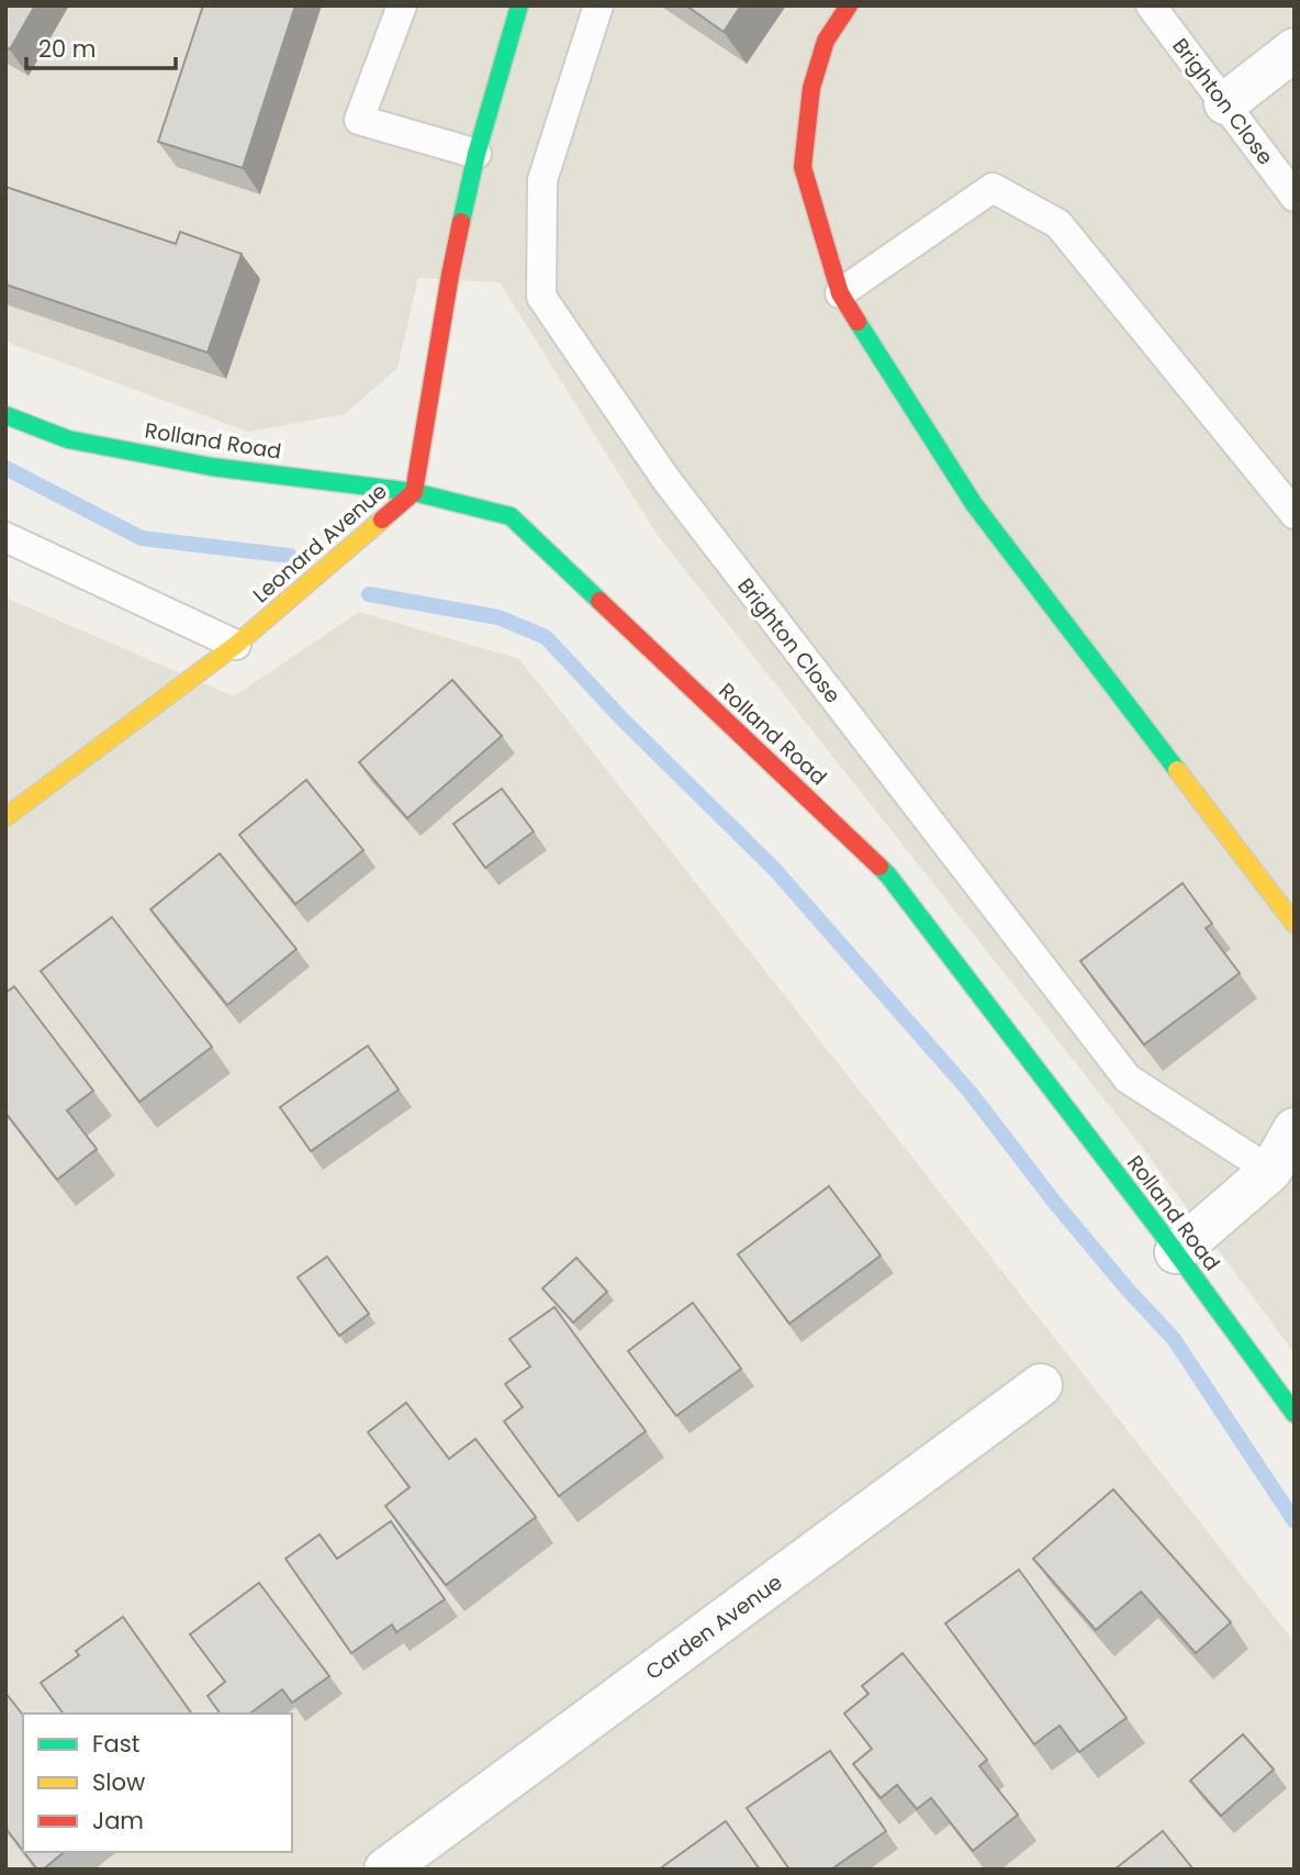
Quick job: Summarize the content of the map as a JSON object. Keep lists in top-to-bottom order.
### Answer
{
  "streets": {
    "street": ["Rolland Road", "Leonard Avenue", "Carden Avenue"],
    "lane": ["Brighton Close"]
  },
  "crossings": [
    ["Rolland Road", "Leonard Avenue"]
  ],
  "legend": ["Fast", "Slow", "Jam"],
  "scale_bar": "20 m"
}
